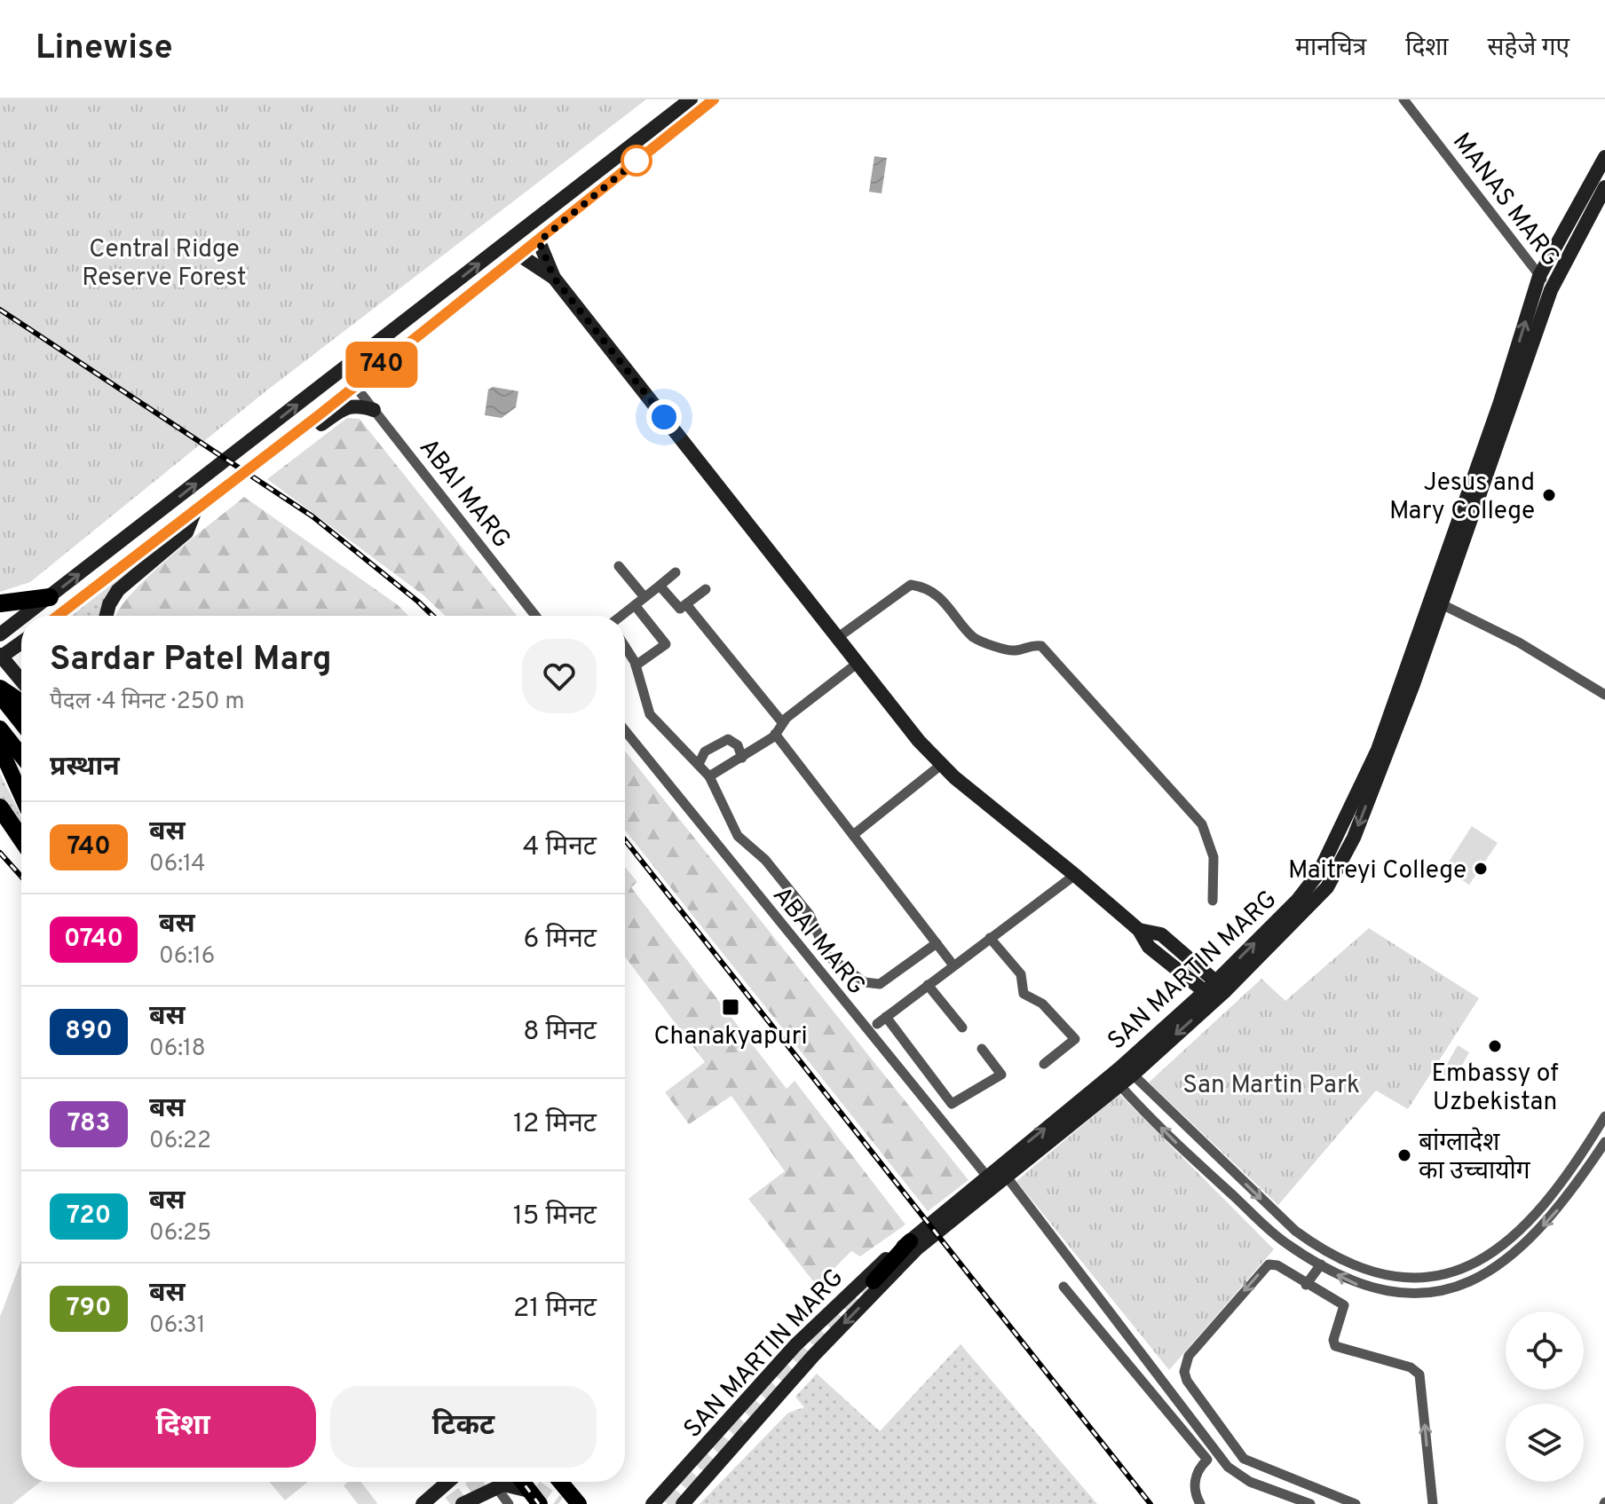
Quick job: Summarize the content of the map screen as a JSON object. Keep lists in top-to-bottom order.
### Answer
{
  "streets": {
    "street": ["MANAS MARG", "ABAI MARG", "SAN MARTIN MARG"]
  },
  "crossings": [
    ["MANAS MARG", "SAN MARTIN MARG"],
    ["ABAI MARG", "SAN MARTIN MARG"]
  ],
  "parks": ["Central Ridge Reserve Forest", "San Martin Park"],
  "places": {
    "other": [
      "Jesus and Mary College",
      "Maitreyi College",
      "Embassy of Uzbekistan",
      "बांग्लादेश का उच्चायोग"
    ],
    "transit": ["Chanakyapuri"]
  },
  "lines": ["bus line 740"],
  "page": {
    "header": "Linewise",
    "nav": ["मानचित्र", "दिशा", "सहेजे गए"],
    "on_map": "740",
    "heading": [
      ["Sardar Patel Marg", "पैदल · 4 मिनट · 250 m"],
      "प्रस्थान"
    ],
    "list": [
      {
        "mark": "740",
        "name": "बस",
        "note": "06:14",
        "value": "4 मिनट"
      },
      {
        "mark": "0740",
        "name": "बस",
        "note": "06:16",
        "value": "6 मिनट"
      },
      {
        "mark": "890",
        "name": "बस",
        "note": "06:18",
        "value": "8 मिनट"
      },
      {
        "mark": "783",
        "name": "बस",
        "note": "06:22",
        "value": "12 मिनट"
      },
      {
        "mark": "720",
        "name": "बस",
        "note": "06:25",
        "value": "15 मिनट"
      },
      {
        "mark": "790",
        "name": "बस",
        "note": "06:31",
        "value": "21 मिनट"
      }
    ],
    "buttons": ["दिशा", "टिकट"]
  }
}
